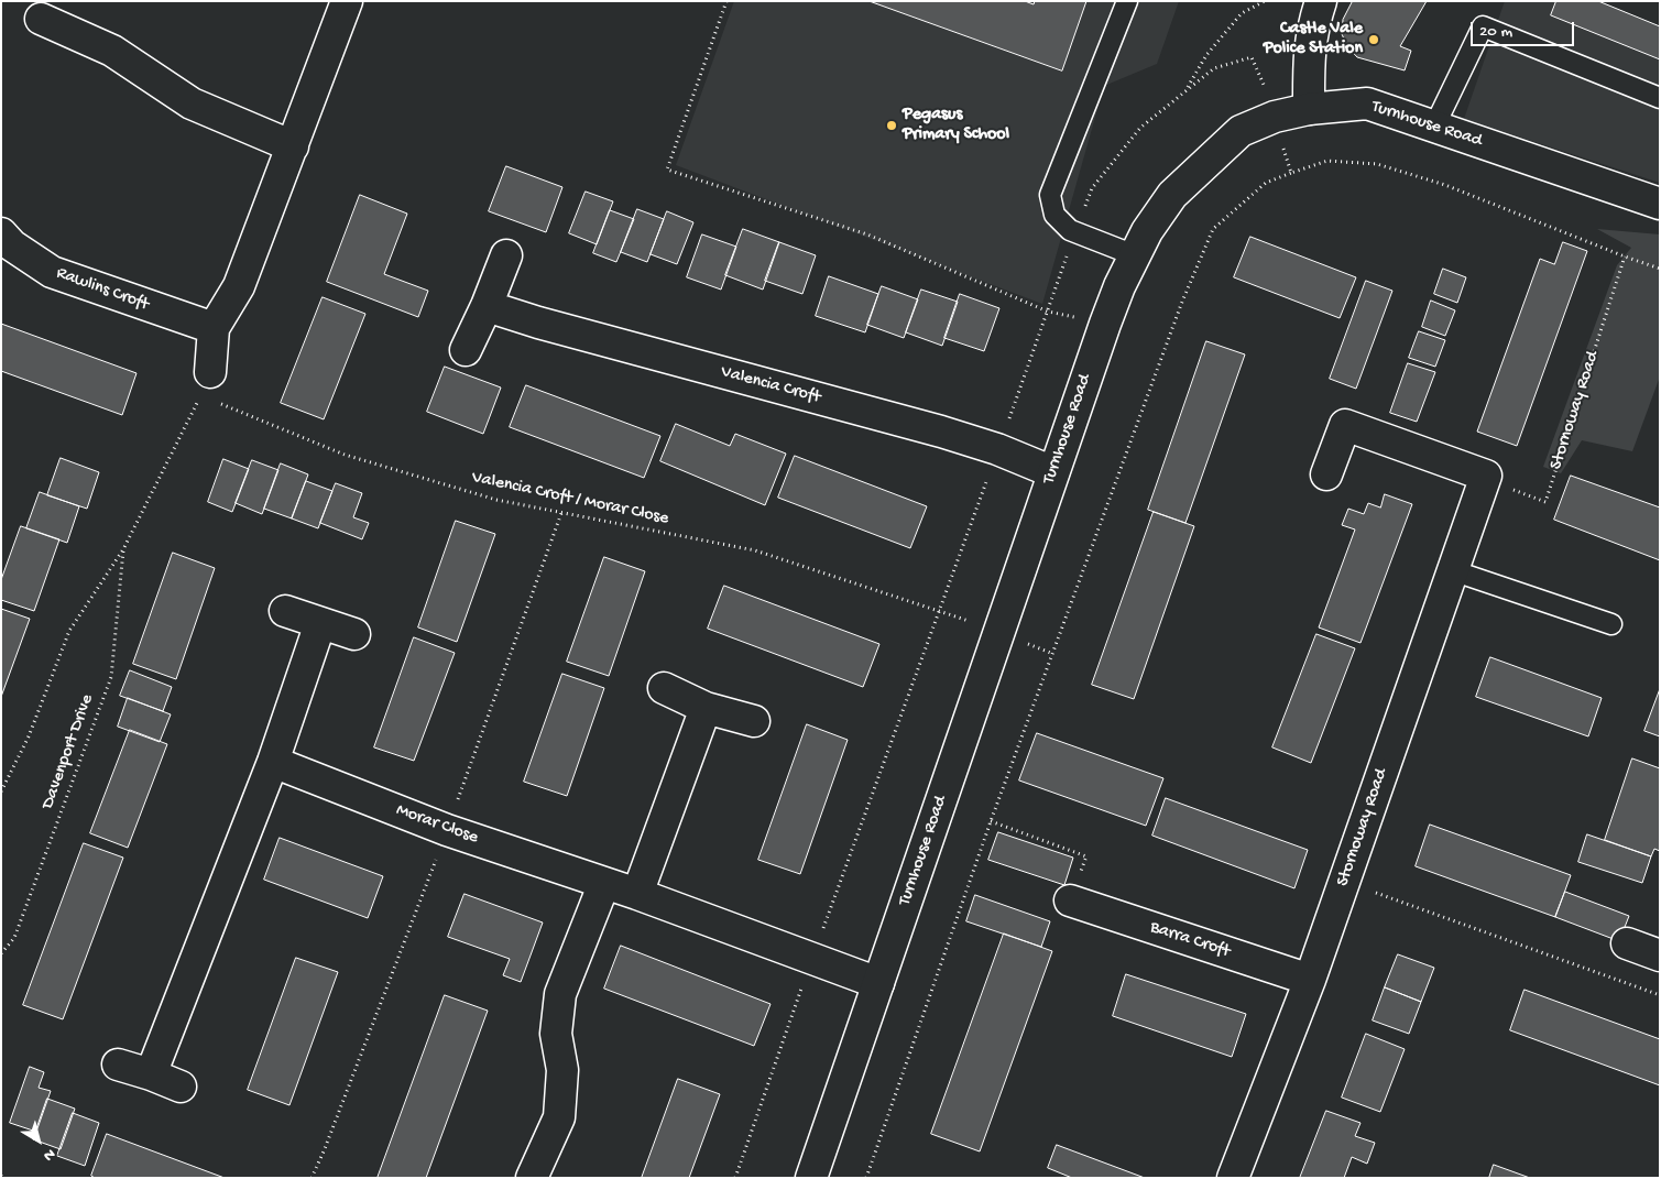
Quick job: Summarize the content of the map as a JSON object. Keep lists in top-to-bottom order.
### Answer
{
  "streets": {
    "street": [
      "Turnhouse Road",
      "Rawlins Croft",
      "Valencia Croft",
      "Stornoway Road",
      "Morar Close",
      "Barra Croft"
    ],
    "path": ["Valencia Croft / Morar Close", "Davenport Drive"]
  },
  "crossings": [
    ["Turnhouse Road", "Valencia Croft"],
    ["Turnhouse Road", "Morar Close"],
    ["Stornoway Road", "Barra Croft"],
    ["Valencia Croft / Morar Close", "Davenport Drive"]
  ],
  "places": ["Castle Vale Police Station", "Pegasus Primary School"],
  "scale_bar": "20 m",
  "north": "bottom right"
}
